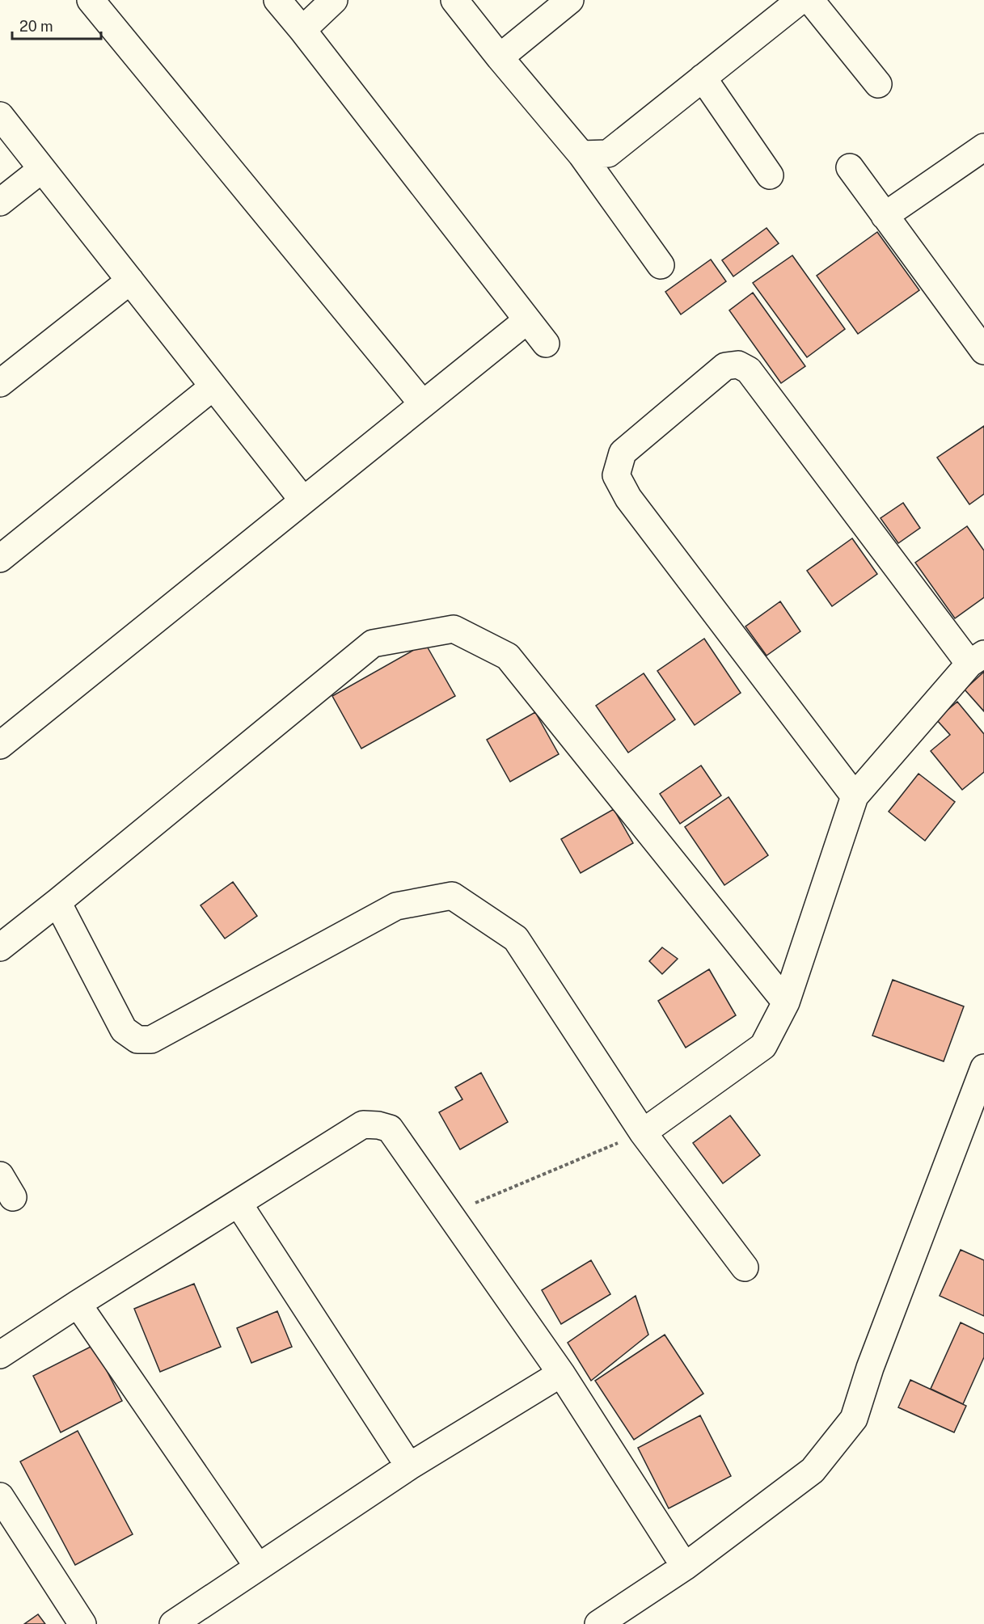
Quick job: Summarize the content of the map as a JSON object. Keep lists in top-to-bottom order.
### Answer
{
  "scale_bar": "20 m"
}
